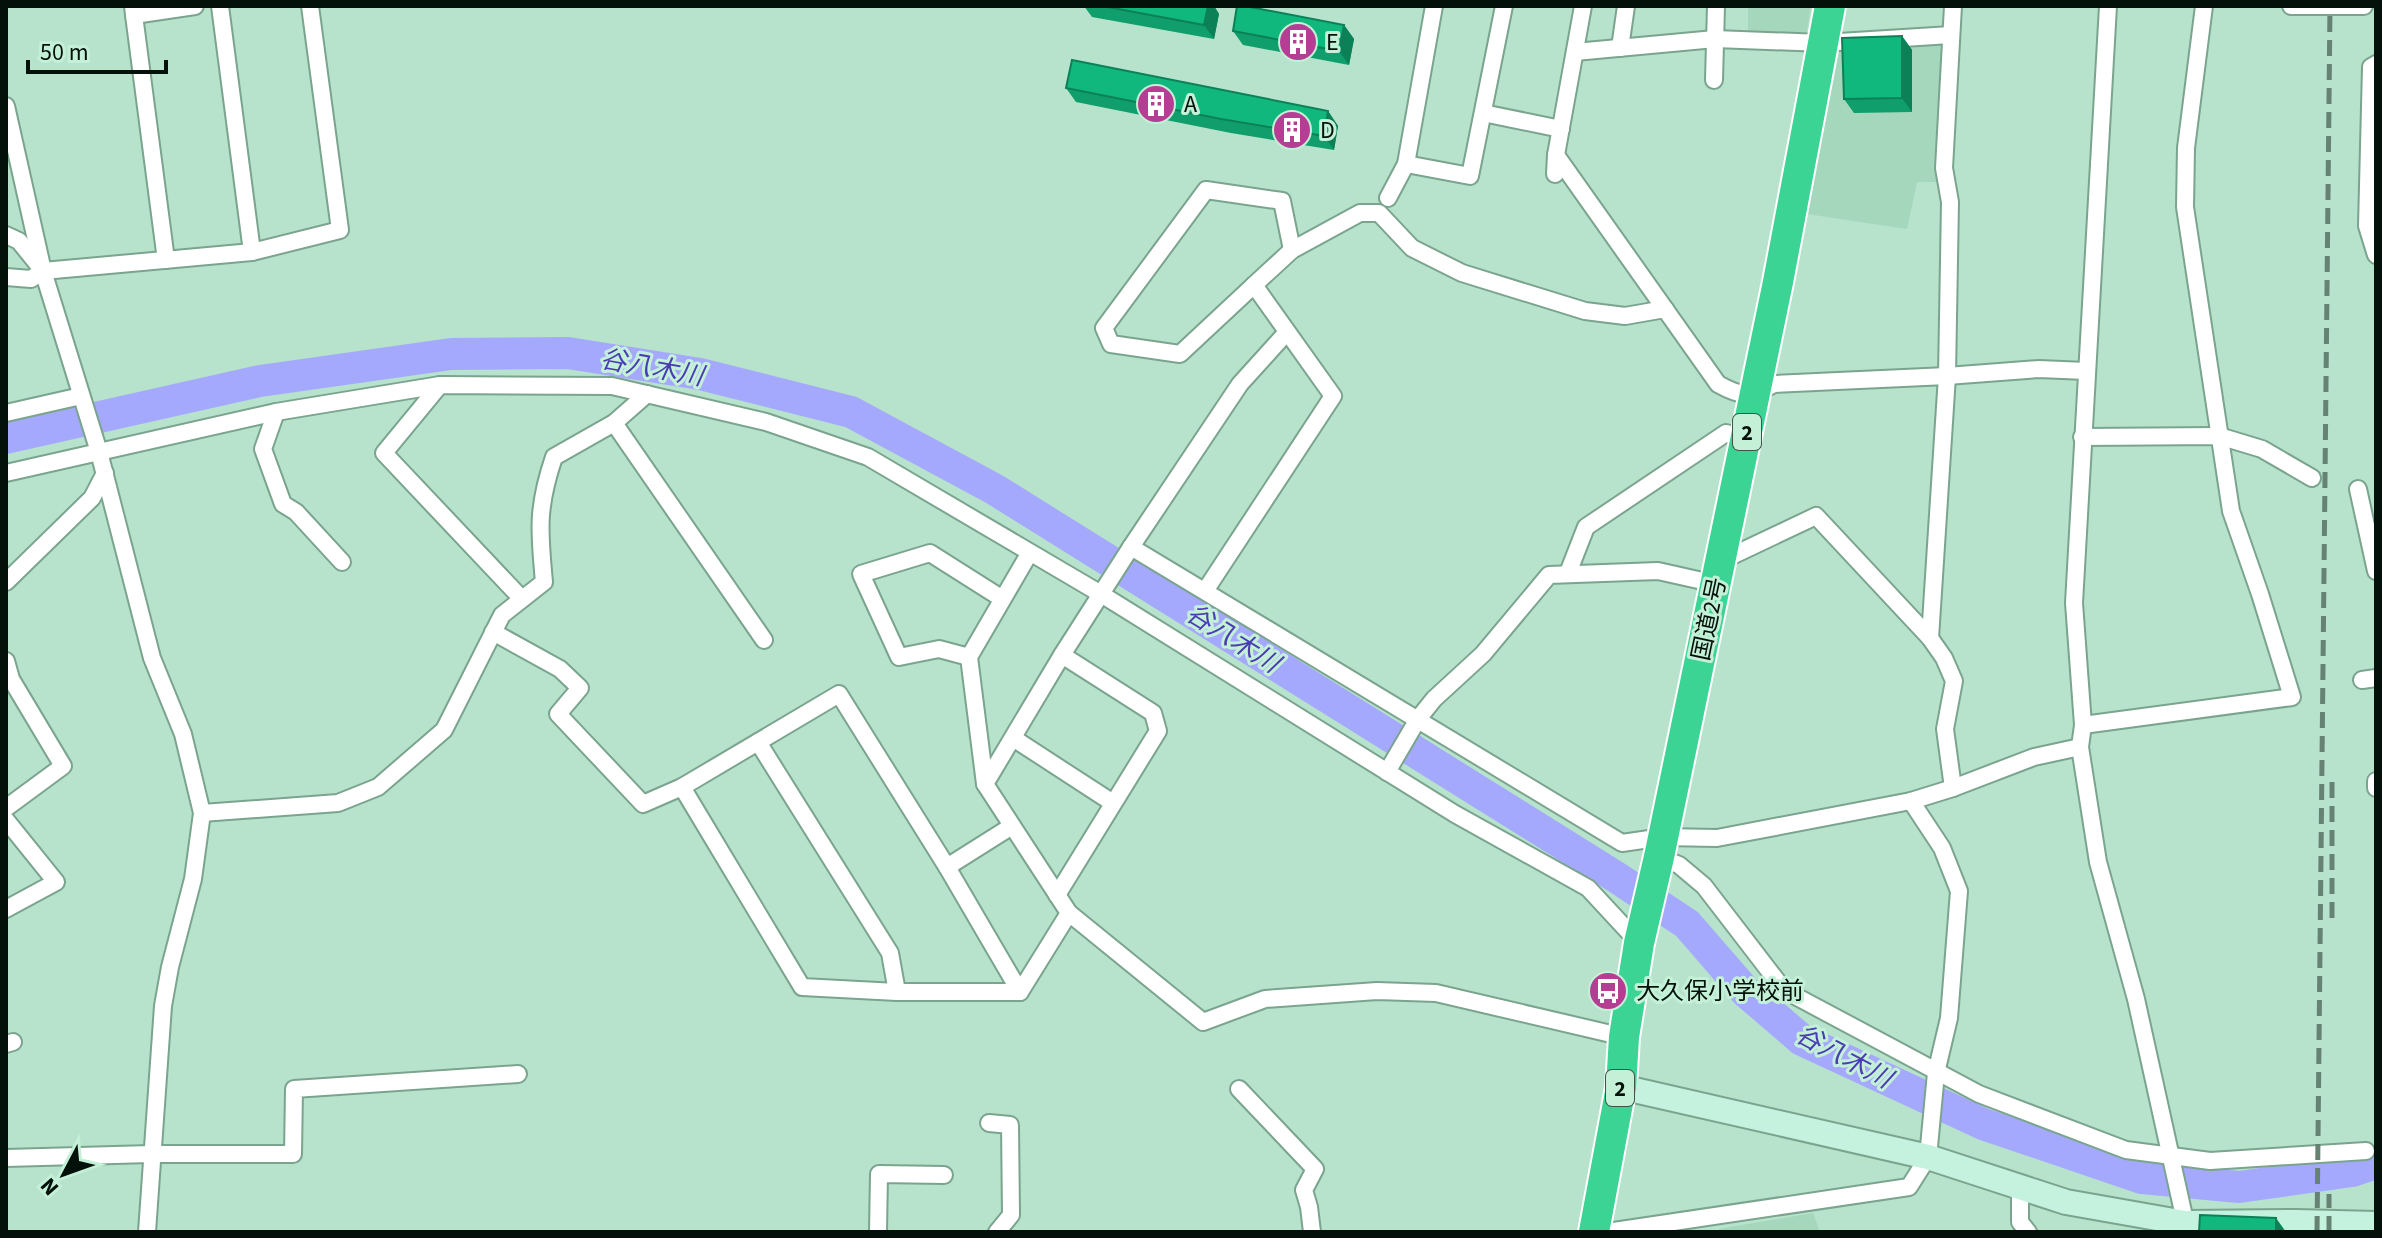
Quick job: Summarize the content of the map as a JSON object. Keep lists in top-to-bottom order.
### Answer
{
  "streets": {
    "highway": ["2", "国道2号"]
  },
  "water": ["谷八木川"],
  "places": {
    "building": ["E", "A", "D"],
    "bus stop": ["大久保小学校前"]
  },
  "scale_bar": "50 m",
  "north": "bottom left"
}
